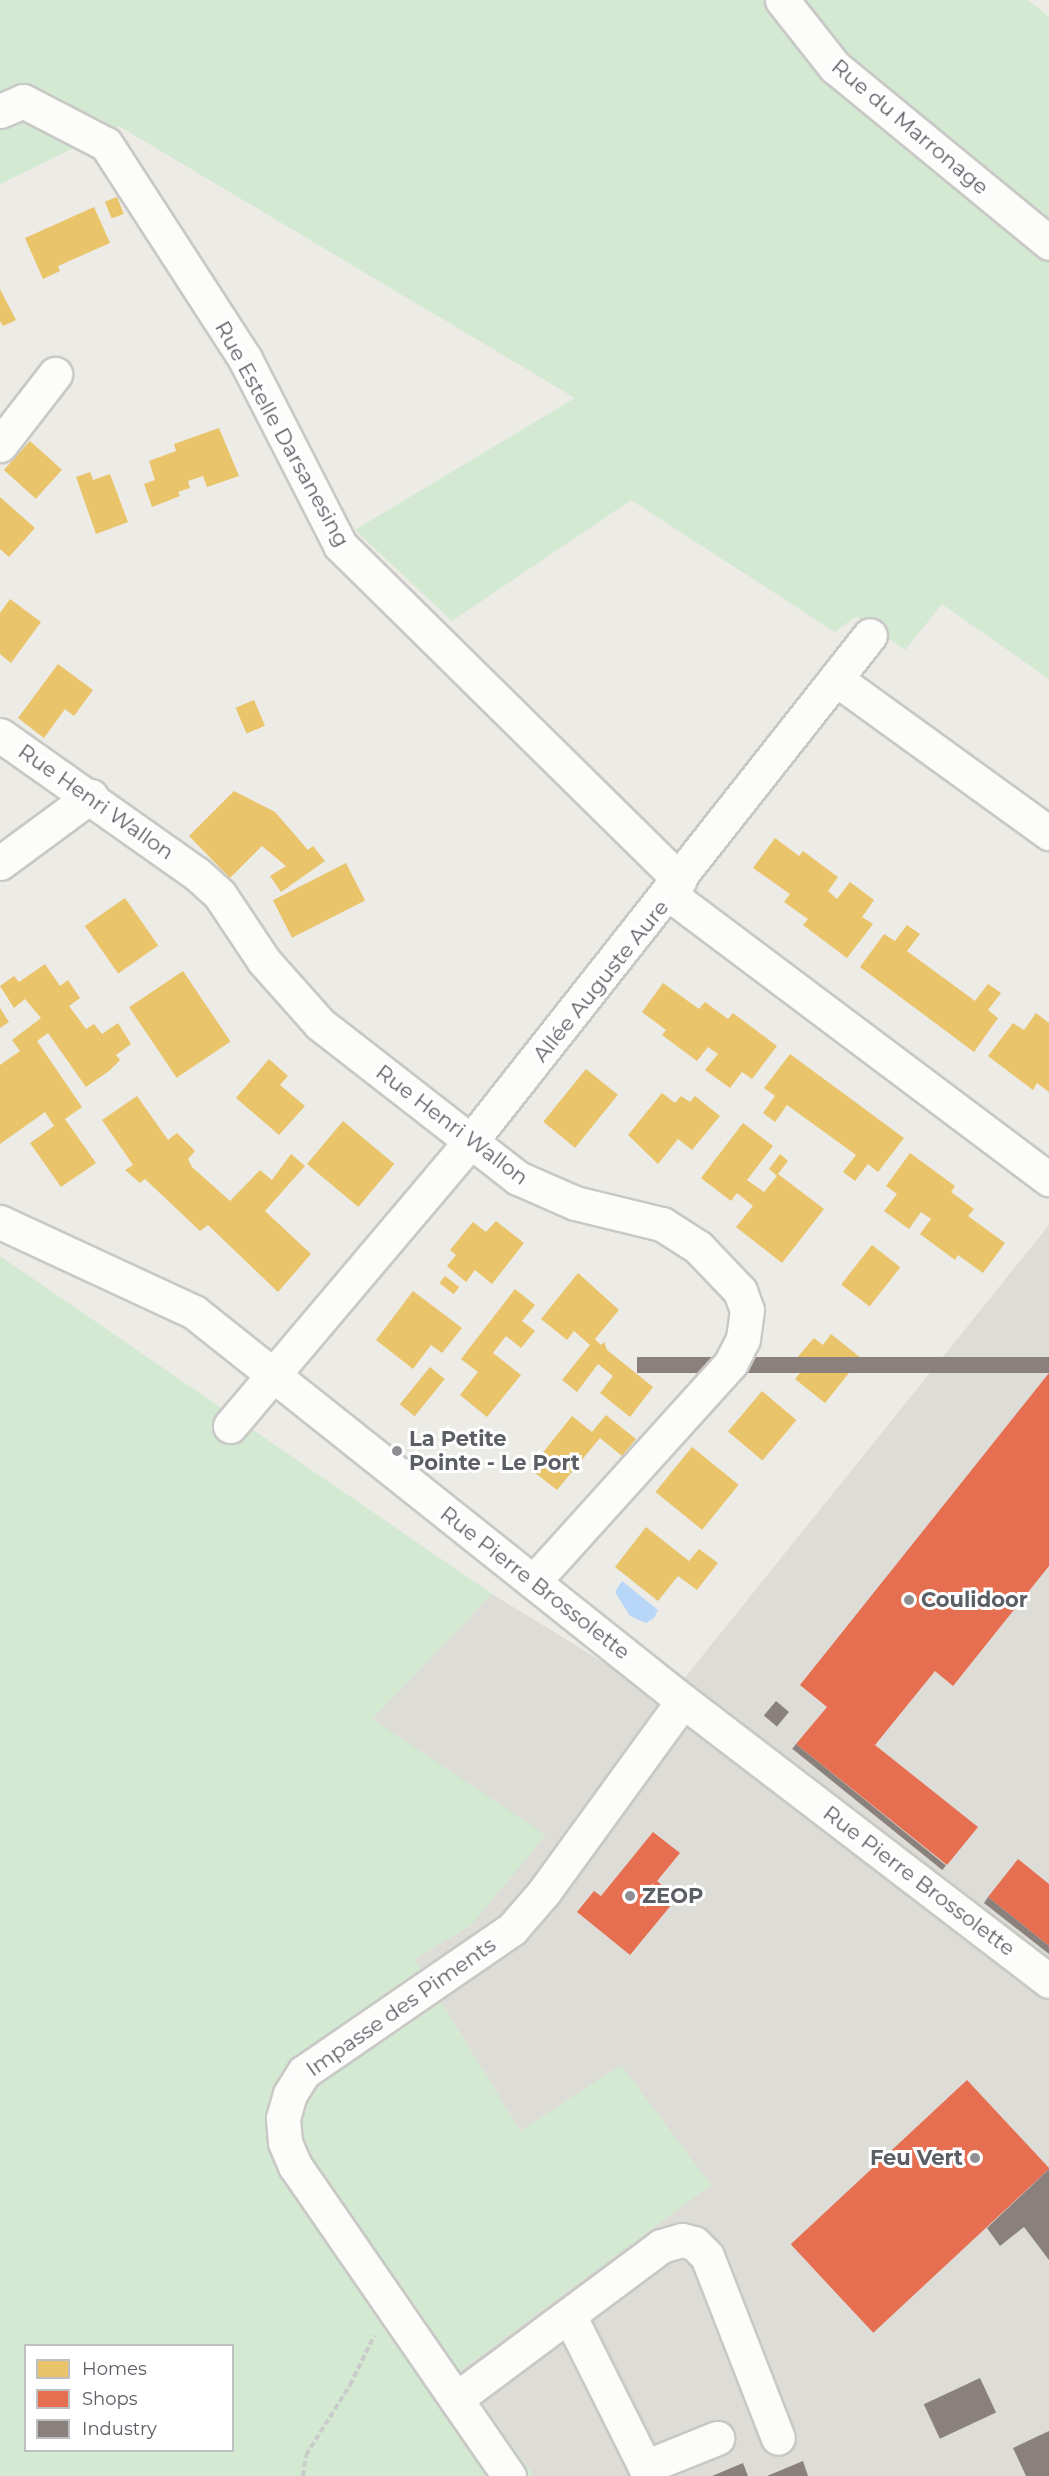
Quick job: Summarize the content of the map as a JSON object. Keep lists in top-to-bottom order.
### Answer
{
  "streets": {
    "street": [
      "Rue du Marronage",
      "Rue Estelle Darsanesing",
      "Rue Henri Wallon",
      "Allée Auguste Aure",
      "Rue Pierre Brossolette",
      "Impasse des Piments"
    ]
  },
  "crossings": [
    ["Rue Estelle Darsanesing", "Allée Auguste Aure"],
    ["Rue Henri Wallon", "Allée Auguste Aure"],
    ["Rue Henri Wallon", "Rue Pierre Brossolette"],
    ["Allée Auguste Aure", "Rue Pierre Brossolette"],
    ["Rue Pierre Brossolette", "Impasse des Piments"]
  ],
  "places": [
    "La Petite Pointe - Le Port",
    "Coulidoor",
    "ZEOP",
    "Feu Vert"
  ],
  "legend": ["Homes", "Shops", "Industry"]
}
